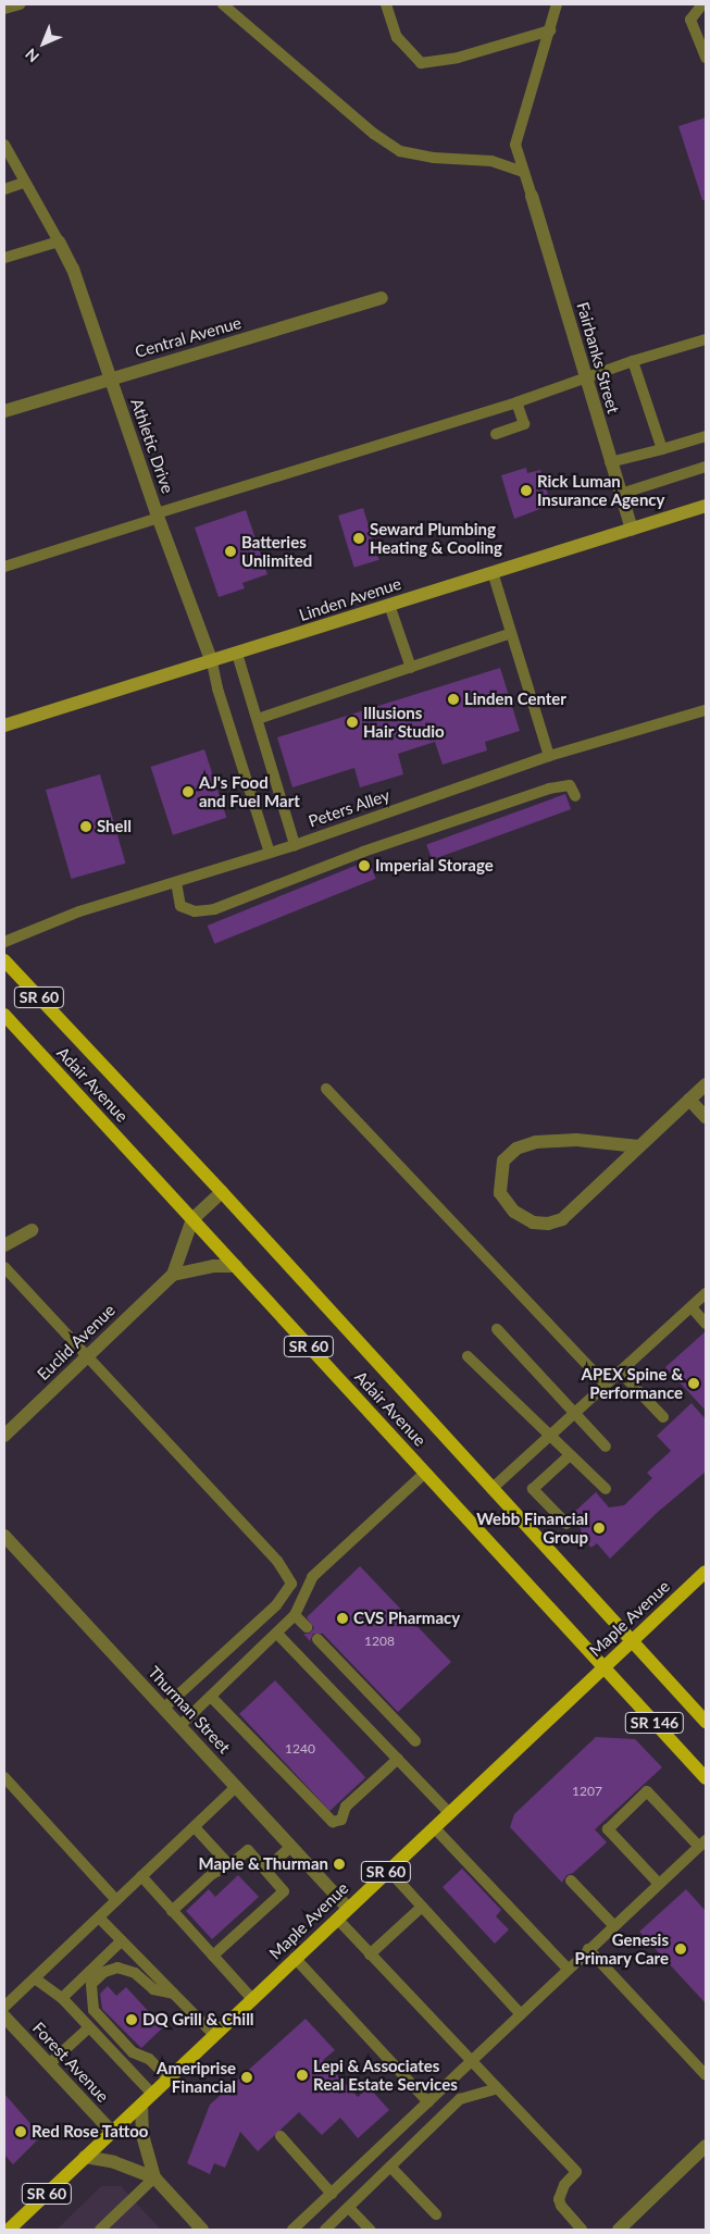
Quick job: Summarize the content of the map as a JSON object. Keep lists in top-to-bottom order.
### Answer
{
  "streets": {
    "main road": [
      "Linden Avenue",
      "SR 60",
      "Adair Avenue",
      "Maple Avenue",
      "SR 146"
    ],
    "street": [
      "Central Avenue",
      "Fairbanks Street",
      "Athletic Drive",
      "Euclid Avenue",
      "Thurman Street",
      "Forest Avenue"
    ],
    "lane": ["Peters Alley"]
  },
  "crossings": [
    ["Central Avenue", "Athletic Drive"],
    ["Fairbanks Street", "Linden Avenue"],
    ["Athletic Drive", "Linden Avenue"],
    ["Adair Avenue", "Euclid Avenue"],
    ["Adair Avenue", "Maple Avenue"],
    ["Maple Avenue", "Thurman Street"],
    ["Maple Avenue", "Forest Avenue"]
  ],
  "places": [
    "Rick Luman Insurance Agency",
    "Seward Plumbing Heating & Cooling",
    "Batteries Unlimited",
    "Linden Center",
    "Illusions Hair Studio",
    "AJ's Food and Fuel Mart",
    "Shell",
    "Imperial Storage",
    "APEX Spine & Performance",
    "Webb Financial Group",
    "CVS Pharmacy",
    "Maple & Thurman",
    "Genesis Primary Care",
    "DQ Grill & Chill",
    "Lepi & Associates Real Estate Services",
    "Ameriprise Financial",
    "Red Rose Tattoo"
  ],
  "house_numbers": ["1208", "1240", "1207"],
  "north": "bottom left"
}
